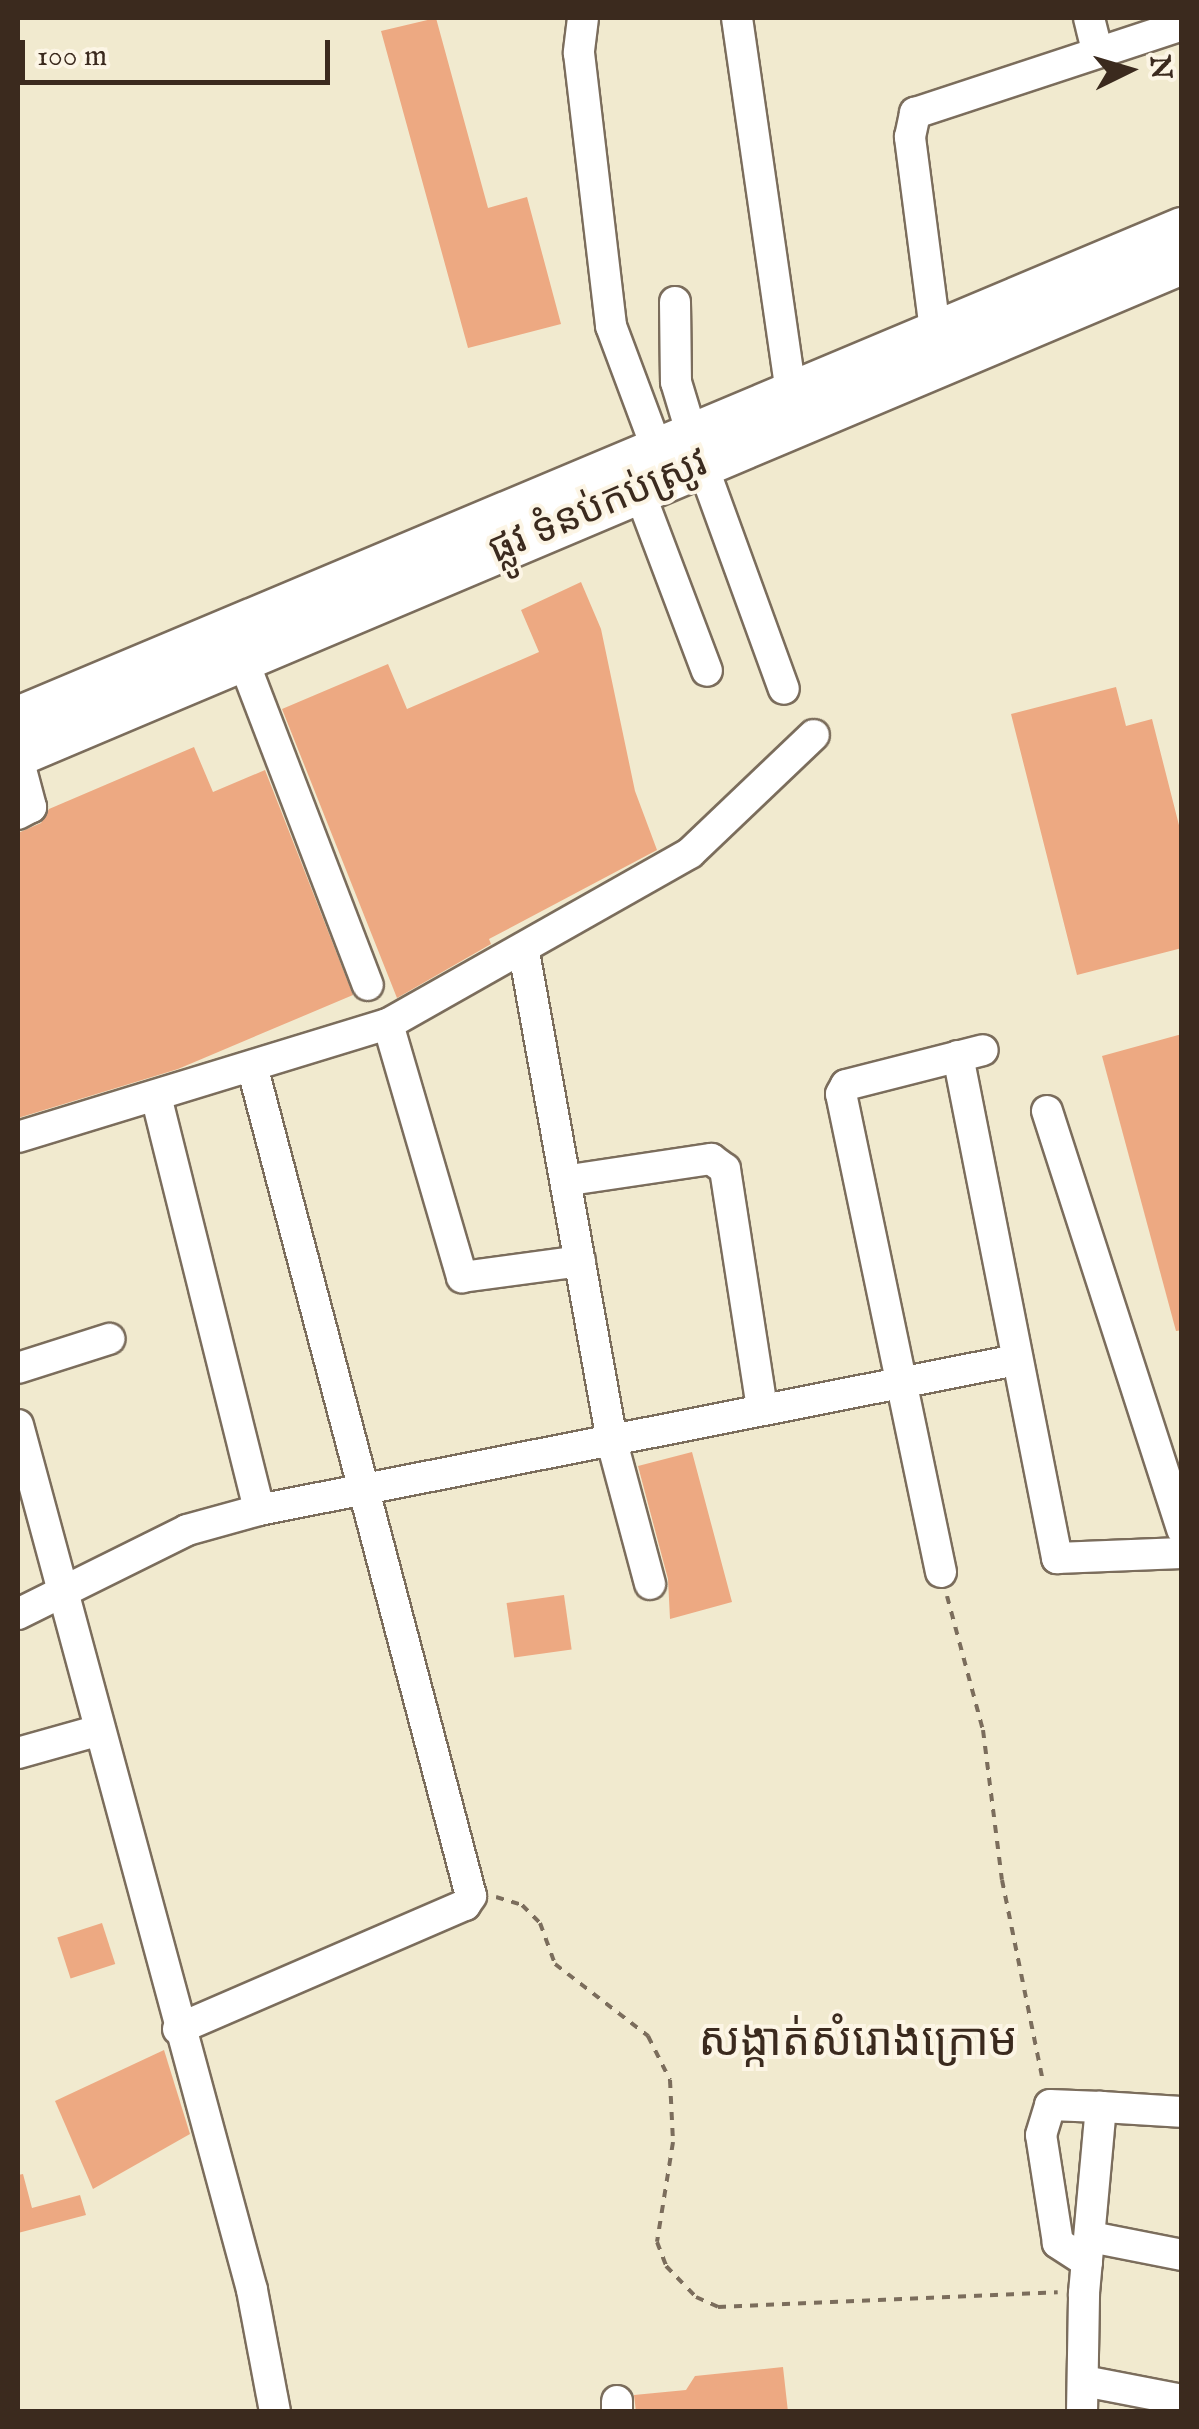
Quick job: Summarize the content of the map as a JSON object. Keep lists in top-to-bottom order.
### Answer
{
  "streets": {
    "main road": ["ផ្លូវ ទំនប់កប់ស្រូវ"]
  },
  "districts": ["សង្កាត់សំរោងក្រោម"],
  "scale_bar": "100 m",
  "north": "right"
}
